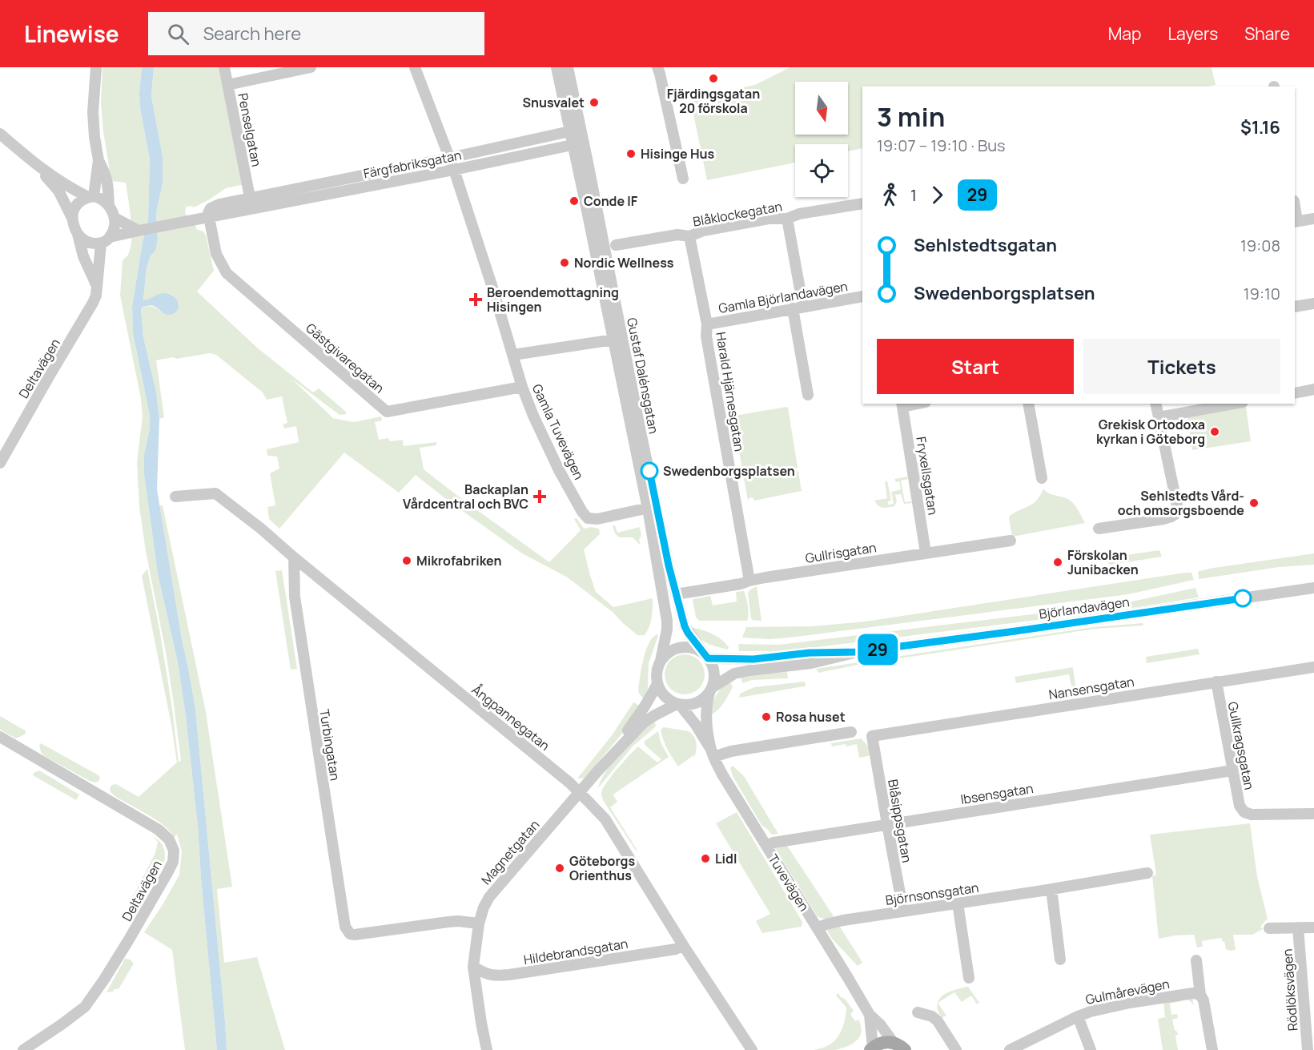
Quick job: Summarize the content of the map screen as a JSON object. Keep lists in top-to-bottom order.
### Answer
{
  "streets": {
    "main road": ["Tuvevägen"],
    "street": [
      "Penselgatan",
      "Färgfabriksgatan",
      "Blåklockegatan",
      "Gamla Björlandavägen",
      "Gästgivaregatan",
      "Deltavägen",
      "Gustaf Dalénsgatan",
      "Harald Hjärnesgatan",
      "Gamla Tuvevägen",
      "Fryxellsgatan",
      "Gullrisgatan",
      "Björlandavägen",
      "Nansensgatan",
      "Ångpannegatan",
      "Turbingatan",
      "Gullkragsgatan",
      "Ibsensgatan",
      "Blåsippsgatan",
      "Magnetgatan",
      "Björnsonsgatan",
      "Hildebrandsgatan",
      "Rödlöksvägen",
      "Gulmårevägen"
    ]
  },
  "crossings": [
    ["Penselgatan", "Färgfabriksgatan"],
    ["Färgfabriksgatan", "Gästgivaregatan"],
    ["Färgfabriksgatan", "Deltavägen"],
    ["Färgfabriksgatan", "Gustaf Dalénsgatan"],
    ["Färgfabriksgatan", "Gamla Tuvevägen"],
    ["Blåklockegatan", "Harald Hjärnesgatan"],
    ["Gamla Björlandavägen", "Harald Hjärnesgatan"],
    ["Gästgivaregatan", "Gamla Tuvevägen"],
    ["Gustaf Dalénsgatan", "Gamla Tuvevägen"],
    ["Gustaf Dalénsgatan", "Gullrisgatan"],
    ["Gustaf Dalénsgatan", "Björlandavägen"],
    ["Gustaf Dalénsgatan", "Magnetgatan"],
    ["Gustaf Dalénsgatan", "Tuvevägen"],
    ["Harald Hjärnesgatan", "Gullrisgatan"],
    ["Fryxellsgatan", "Gullrisgatan"],
    ["Björlandavägen", "Magnetgatan"],
    ["Björlandavägen", "Tuvevägen"],
    ["Nansensgatan", "Gullkragsgatan"],
    ["Nansensgatan", "Blåsippsgatan"],
    ["Ångpannegatan", "Turbingatan"],
    ["Ångpannegatan", "Magnetgatan"],
    ["Ångpannegatan", "Hildebrandsgatan"],
    ["Turbingatan", "Magnetgatan"],
    ["Gullkragsgatan", "Ibsensgatan"],
    ["Ibsensgatan", "Blåsippsgatan"],
    ["Ibsensgatan", "Tuvevägen"],
    ["Blåsippsgatan", "Björnsonsgatan"],
    ["Magnetgatan", "Tuvevägen"],
    ["Magnetgatan", "Hildebrandsgatan"],
    ["Tuvevägen", "Björnsonsgatan"]
  ],
  "places": {
    "other": [
      "Fjärdingsgatan 20 förskola",
      "Snusvalet",
      "Hisinge Hus",
      "Conde IF",
      "Nordic Wellness",
      "Grekisk Ortodoxa kyrkan i Göteborg",
      "Swedenborgsplatsen",
      "Sehlstedts Vård- och omsorgsboende",
      "Mikrofabriken",
      "Förskolan Junibacken",
      "Rosa huset",
      "Lidl",
      "Göteborgs Orienthus"
    ],
    "health": ["Beroendemottagning Hisingen", "Backaplan Vårdcentral och BVC"]
  },
  "lines": ["bus line 29"],
  "north": "bottom",
  "page": {
    "header": "Linewise",
    "search": "Search here",
    "nav": ["Map", "Layers", "Share"],
    "on_map": "29",
    "heading": ["3 min", "19:07 – 19:10 · Bus", "$1.16"],
    "legs": ["1", "29"],
    "list": [
      {
        "name": "Sehlstedtsgatan",
        "value": "19:08"
      },
      {
        "name": "Swedenborgsplatsen",
        "value": "19:10"
      }
    ],
    "buttons": ["Start", "Tickets"]
  }
}
